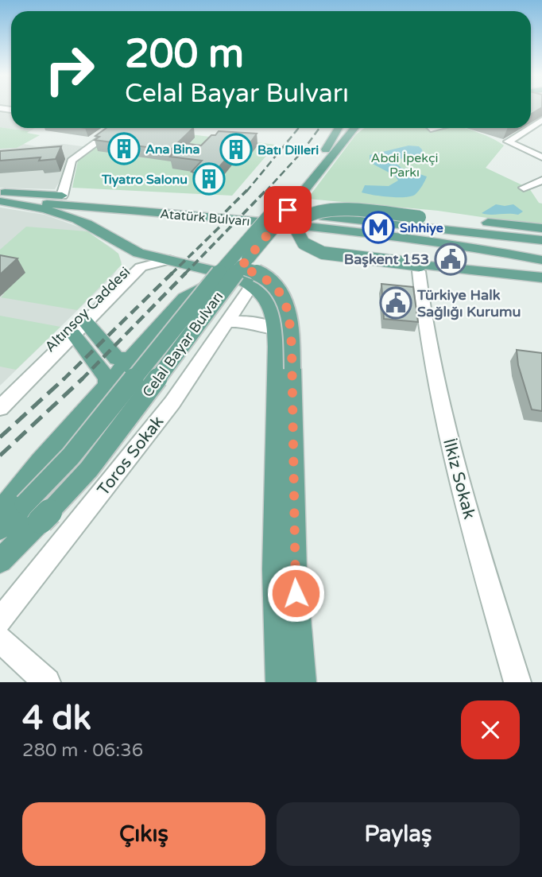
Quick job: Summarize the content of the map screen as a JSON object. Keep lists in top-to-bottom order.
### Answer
{
  "streets": {
    "main road": ["Atatürk Bulvarı", "Altınsoy Caddesi", "Celal Bayar Bulvarı"],
    "street": ["Toros Sokak", "İlkiz Sokak"]
  },
  "crossings": [
    ["Atatürk Bulvarı", "Altınsoy Caddesi"],
    ["Altınsoy Caddesi", "Celal Bayar Bulvarı"],
    ["Altınsoy Caddesi", "Toros Sokak"],
    ["Celal Bayar Bulvarı", "Toros Sokak"]
  ],
  "parks": ["Abdi İpekçi Parkı"],
  "places": {
    "building": ["Ana Bina", "Batı Dilleri", "Tiyatro Salonu"],
    "metro station": ["Sıhhiye"],
    "public building": ["Başkent 153", "Türkiye Halk Sağlığı Kurumu"]
  },
  "page": {
    "turn": ["200 m", "Celal Bayar Bulvarı"],
    "heading": ["4 dk", "280 m · 06:36"],
    "buttons": ["Çıkış", "Paylaş"]
  }
}
